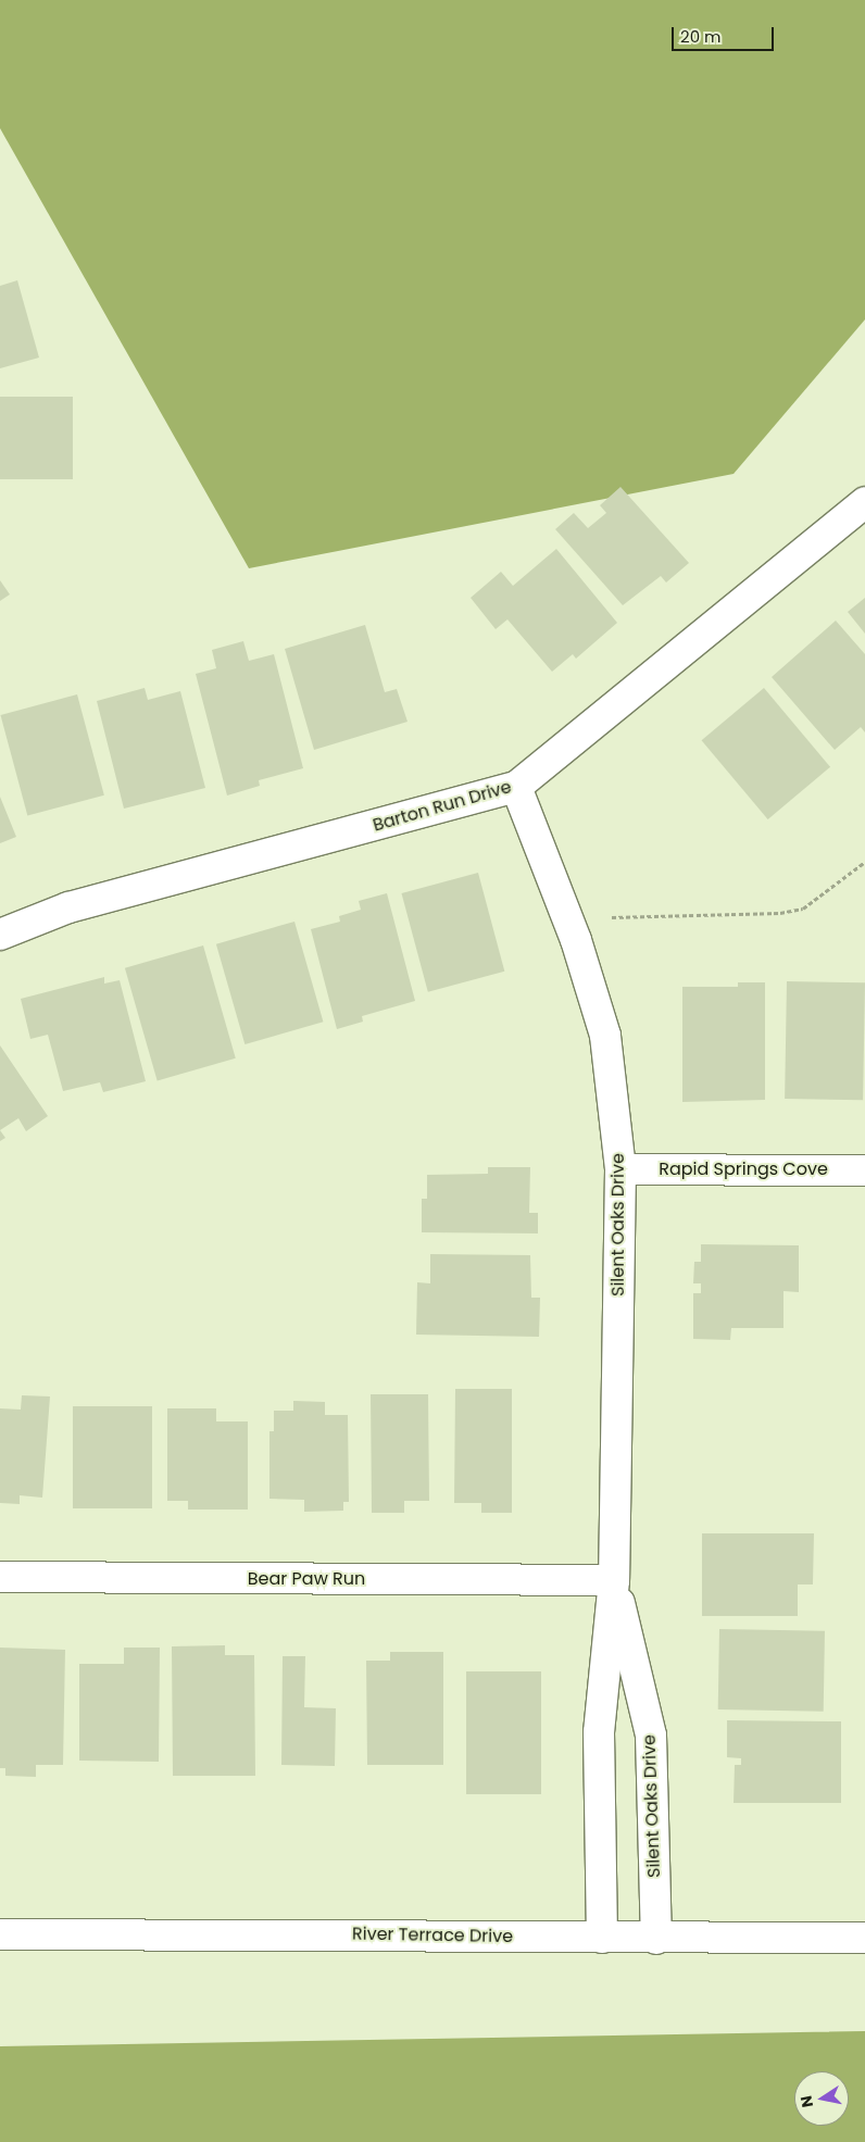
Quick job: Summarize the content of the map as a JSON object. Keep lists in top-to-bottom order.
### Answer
{
  "streets": {
    "street": [
      "Barton Run Drive",
      "Rapid Springs Cove",
      "Silent Oaks Drive",
      "Bear Paw Run",
      "River Terrace Drive"
    ]
  },
  "crossings": [
    ["Barton Run Drive", "Silent Oaks Drive"],
    ["Rapid Springs Cove", "Silent Oaks Drive"],
    ["Silent Oaks Drive", "Bear Paw Run"],
    ["Silent Oaks Drive", "River Terrace Drive"]
  ],
  "scale_bar": "20 m",
  "north": "left"
}
